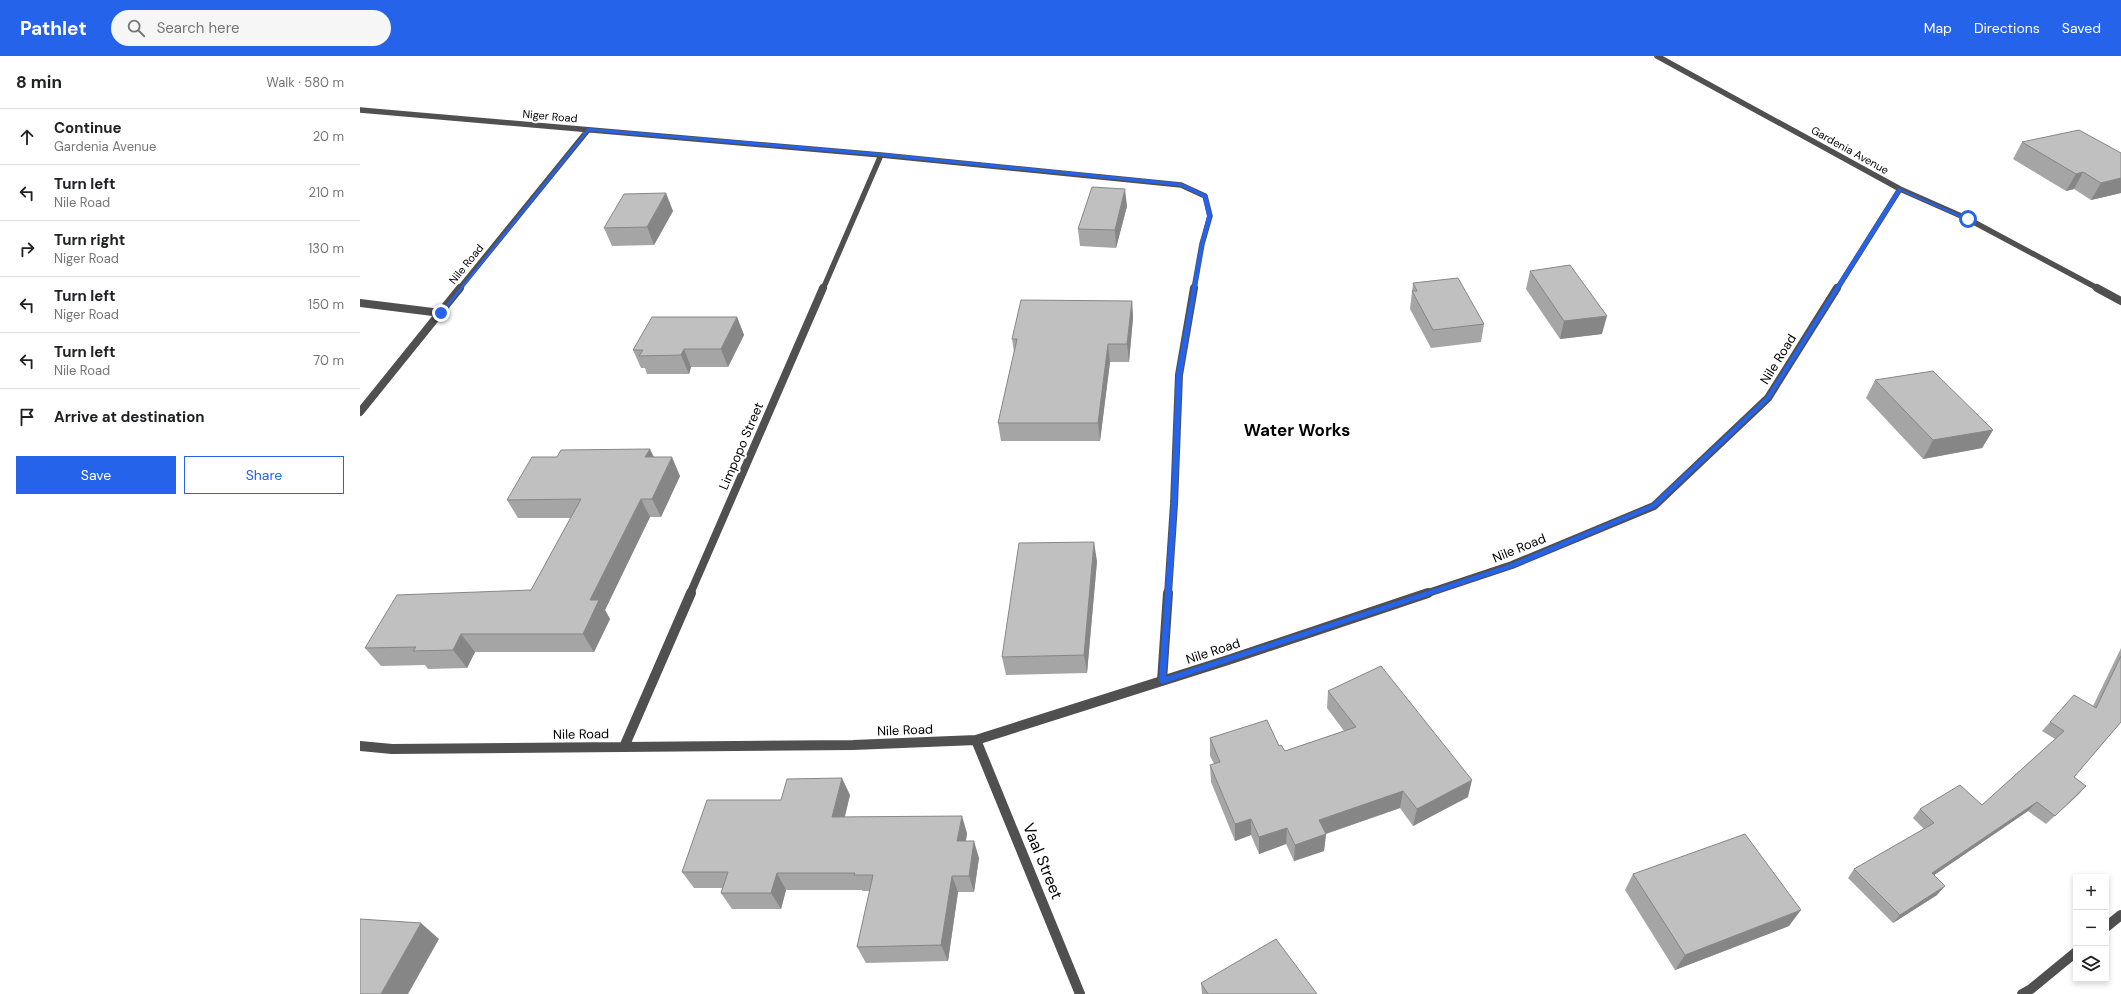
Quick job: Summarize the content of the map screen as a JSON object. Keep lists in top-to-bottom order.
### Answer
{
  "streets": {
    "street": [
      "Niger Road",
      "Gardenia Avenue",
      "Nile Road",
      "Limpopo Street",
      "Vaal Street"
    ]
  },
  "crossings": [
    ["Niger Road", "Nile Road"],
    ["Niger Road", "Limpopo Street"],
    ["Gardenia Avenue", "Nile Road"],
    ["Nile Road", "Limpopo Street"],
    ["Nile Road", "Vaal Street"]
  ],
  "districts": ["Water Works"],
  "page": {
    "header": "Pathlet",
    "search": "Search here",
    "nav": ["Map", "Directions", "Saved"],
    "heading": ["8 min", "Walk · 580 m"],
    "list": [
      ["Continue", "Gardenia Avenue", "20 m"],
      ["Turn left", "Nile Road", "210 m"],
      ["Turn right", "Niger Road", "130 m"],
      ["Turn left", "Niger Road", "150 m"],
      ["Turn left", "Nile Road", "70 m"],
      "Arrive at destination"
    ],
    "buttons": ["Save", "Share"],
    "map_buttons": ["+", "−"]
  }
}
